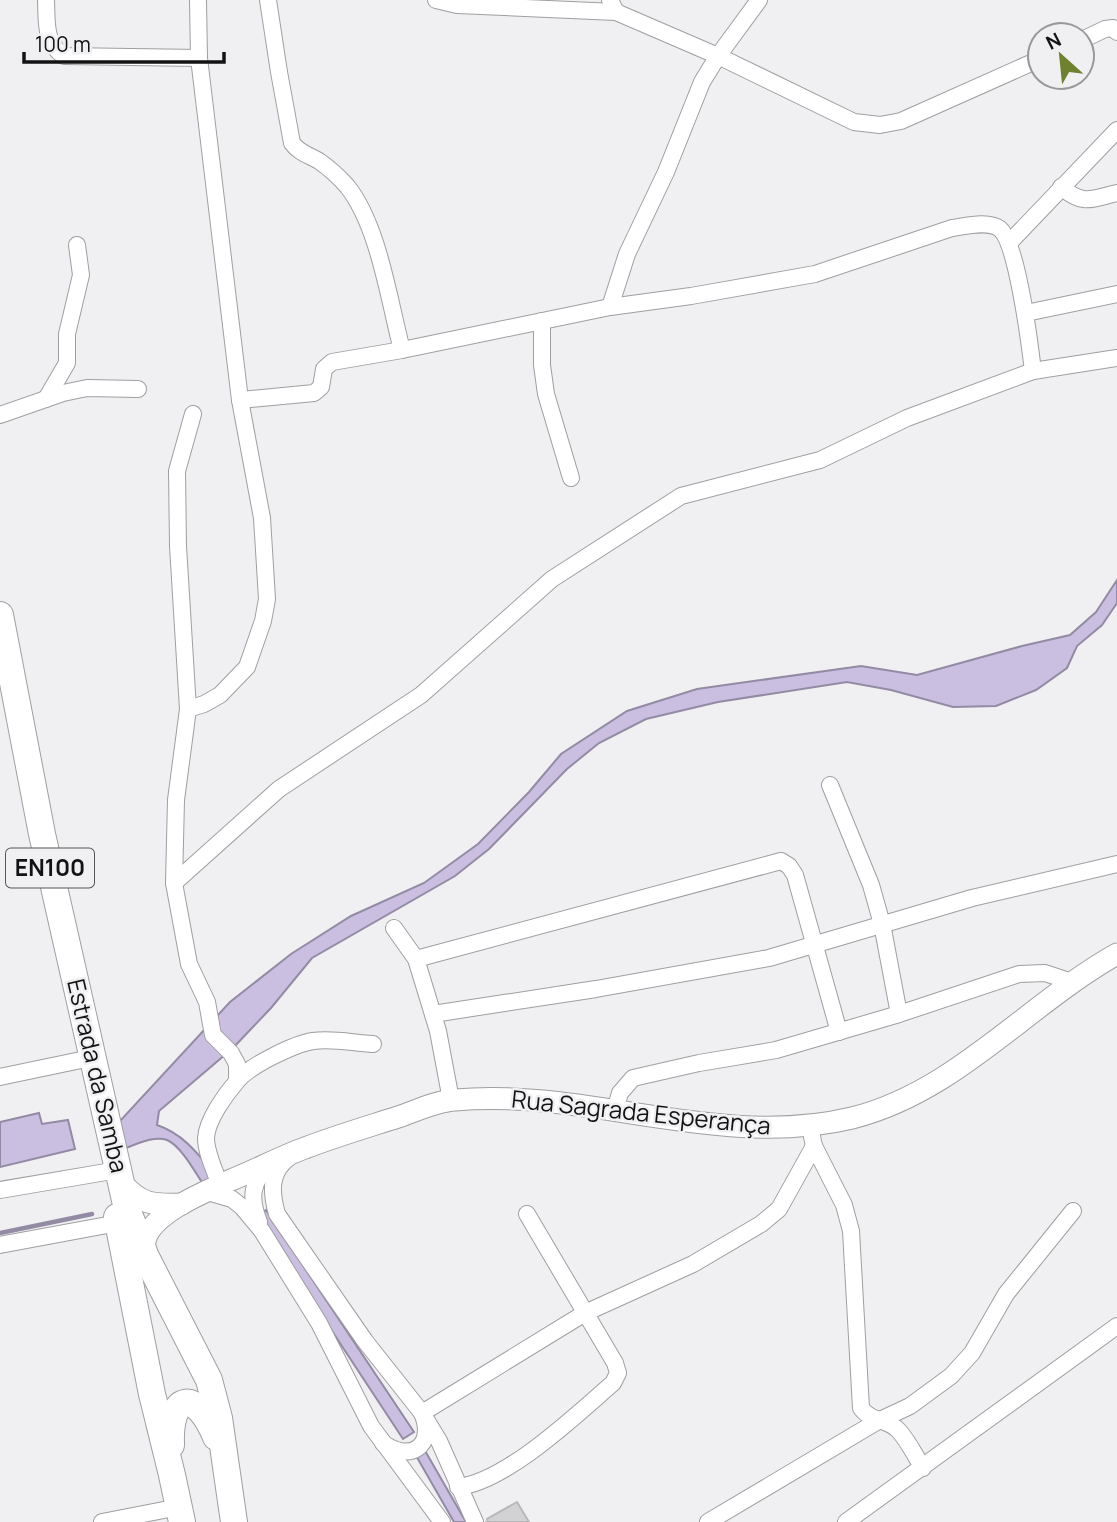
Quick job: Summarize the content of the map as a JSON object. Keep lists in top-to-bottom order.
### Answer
{
  "streets": {
    "main road": ["EN100", "Estrada da Samba"],
    "street": ["Rua Sagrada Esperança"]
  },
  "crossings": [
    ["Estrada da Samba", "Rua Sagrada Esperança"]
  ],
  "scale_bar": "100 m",
  "north": "top left"
}
